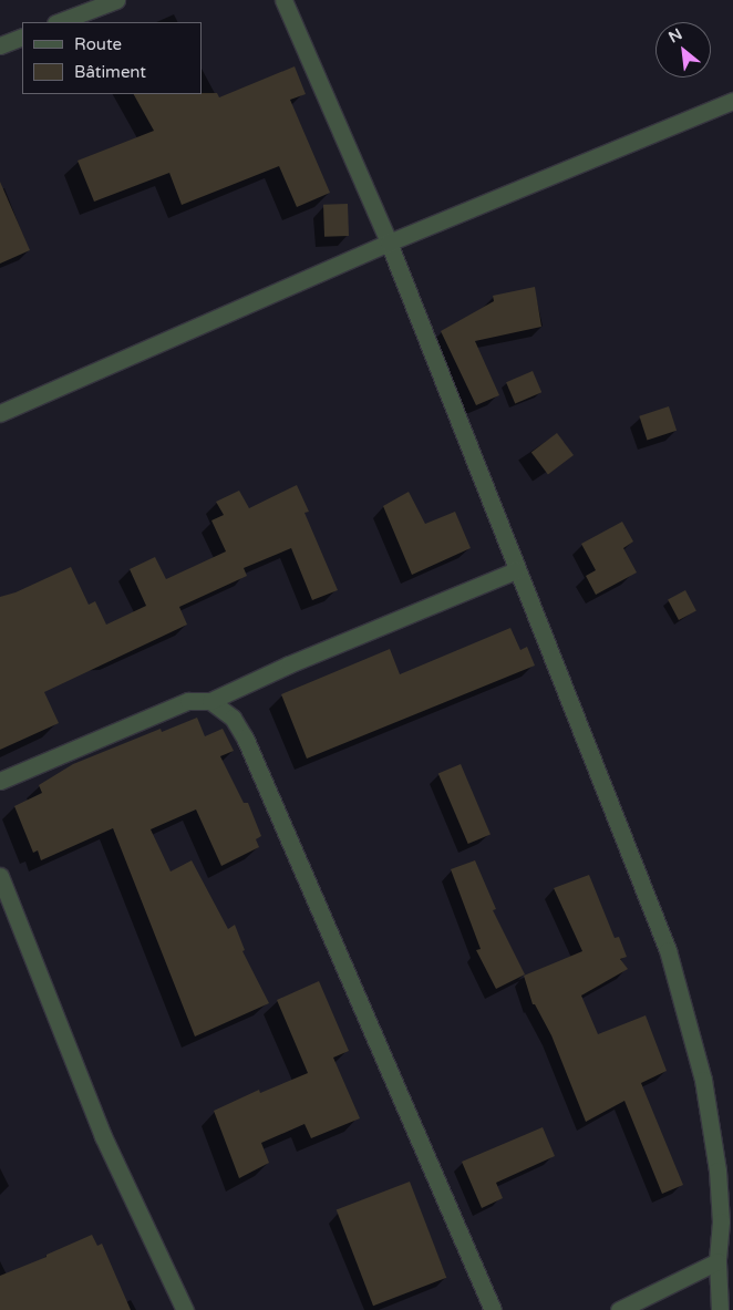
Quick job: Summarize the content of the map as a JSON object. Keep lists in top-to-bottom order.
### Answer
{
  "legend": ["Route", "Bâtiment"],
  "north": "top left"
}
